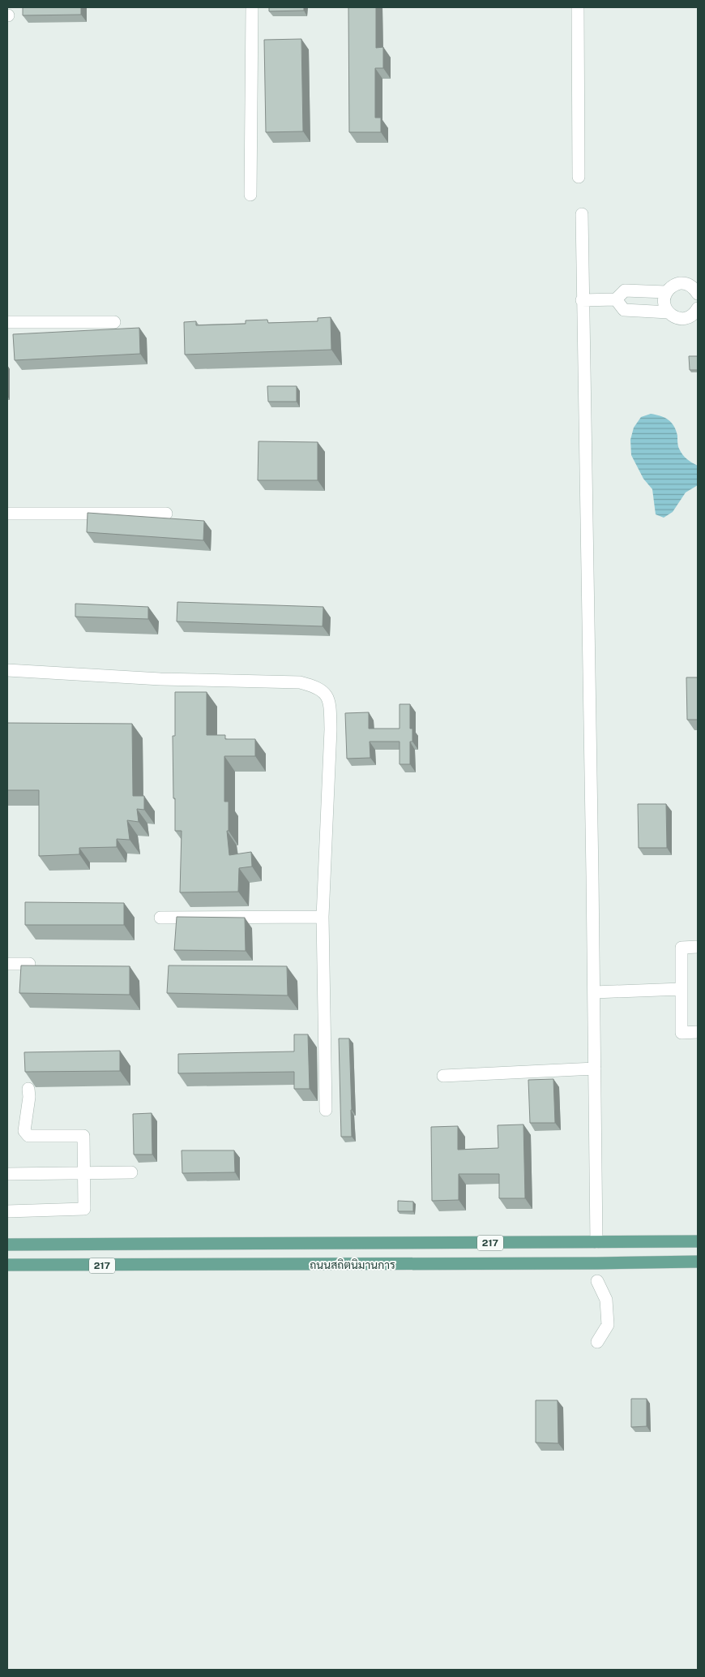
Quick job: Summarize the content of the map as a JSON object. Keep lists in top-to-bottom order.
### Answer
{
  "streets": {
    "main road": ["217", "ถนนสถิตนิมานการ"]
  }
}
